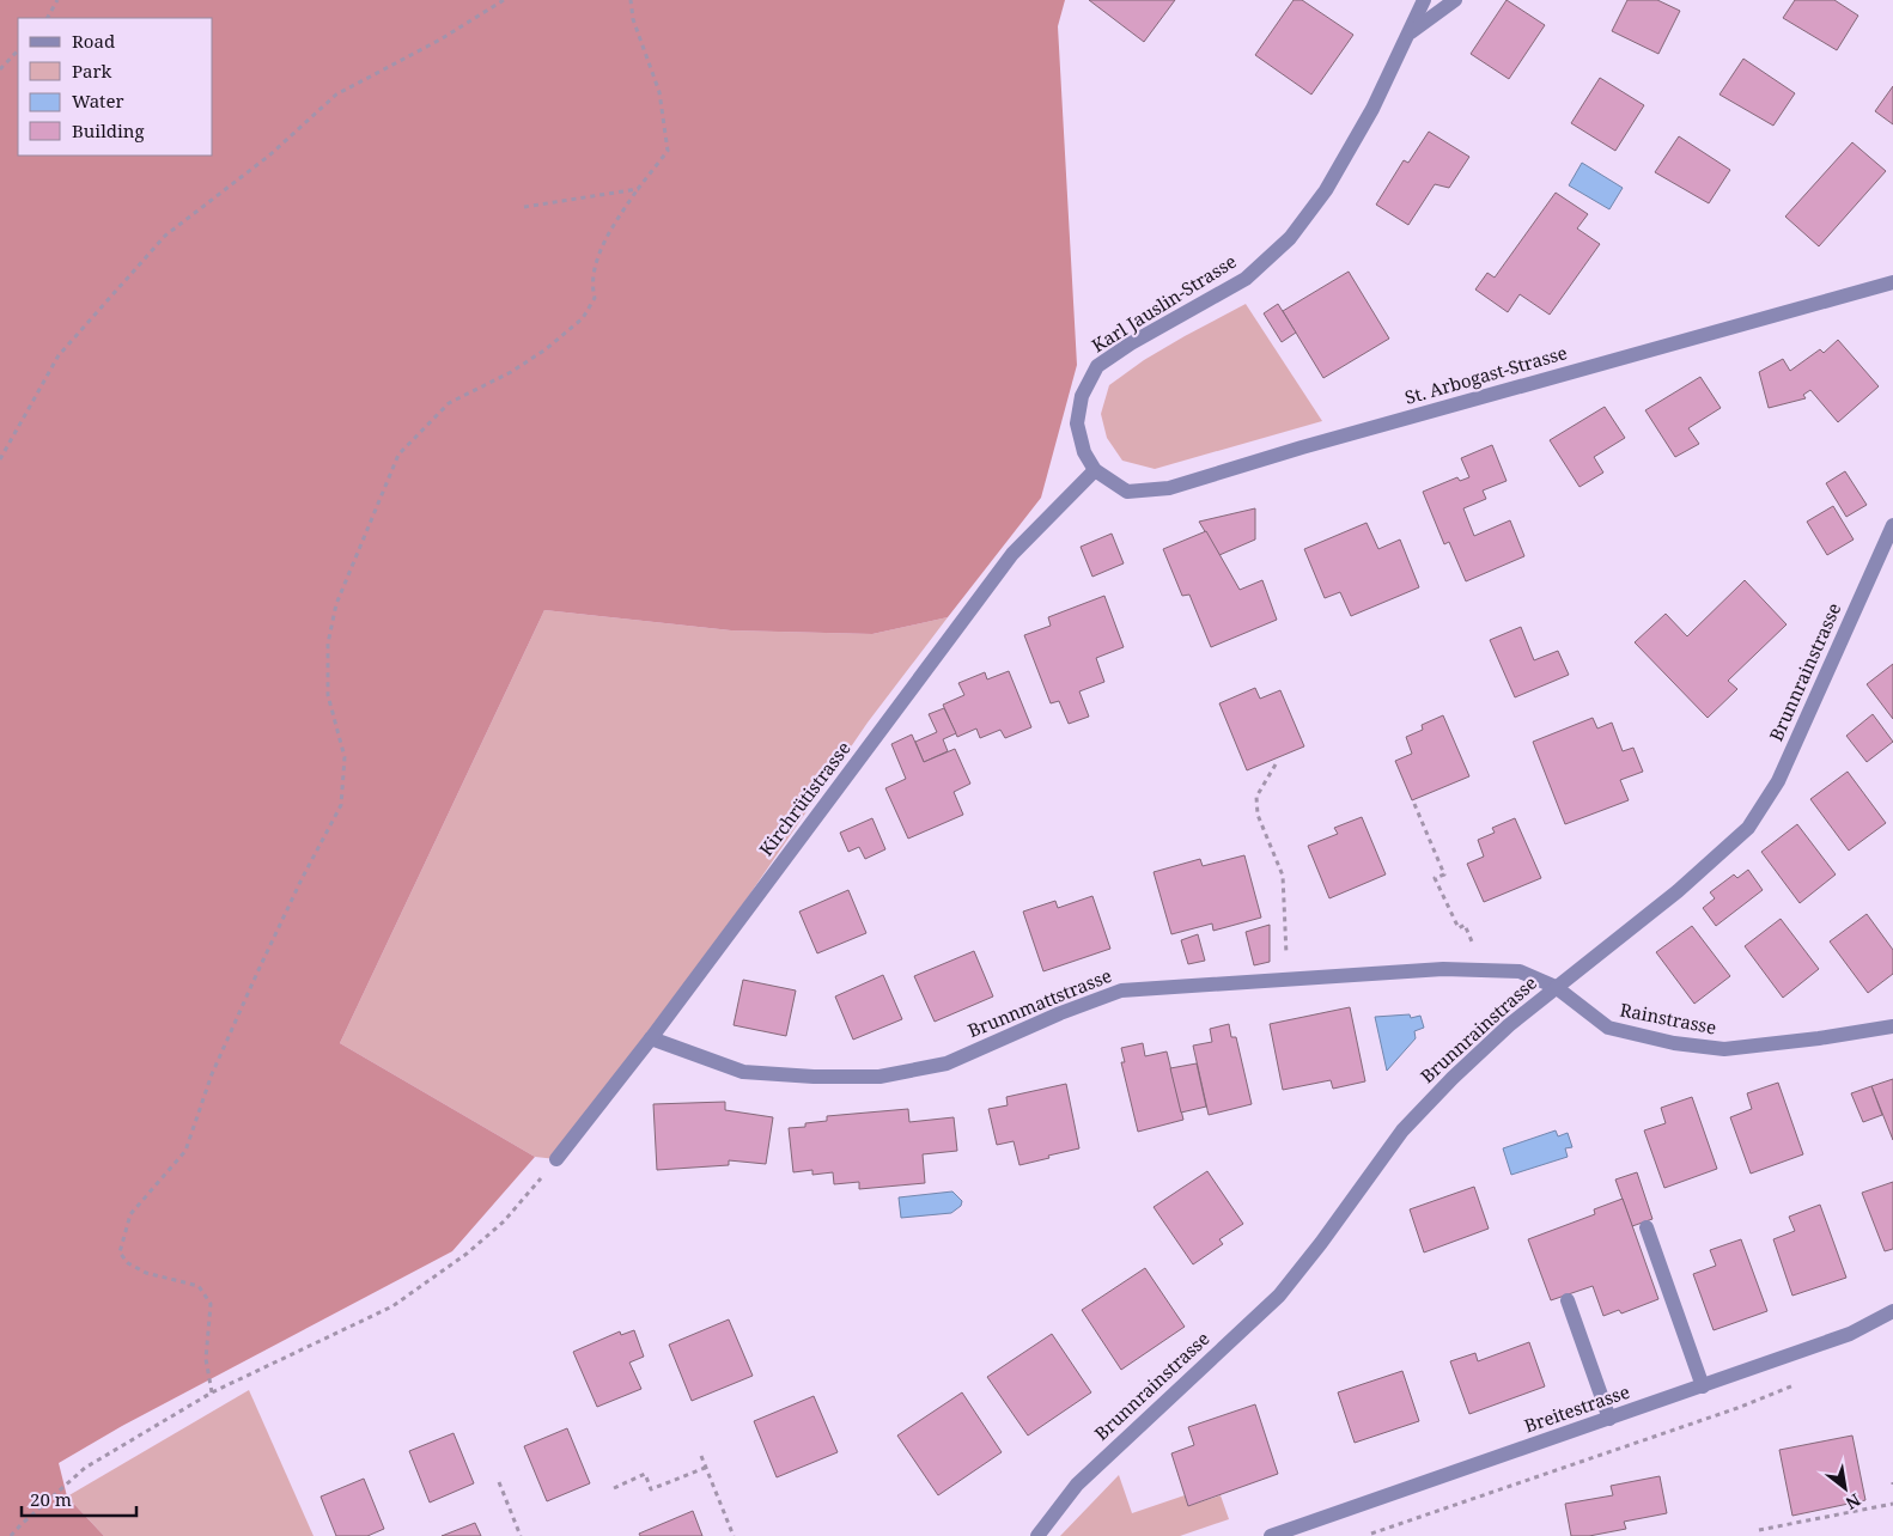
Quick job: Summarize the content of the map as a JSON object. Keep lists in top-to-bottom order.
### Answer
{
  "streets": {
    "street": [
      "Karl Jauslin-Strasse",
      "St. Arbogast-Strasse",
      "Brunnrainstrasse",
      "Kirchrütistrasse",
      "Brunnmattstrasse",
      "Rainstrasse",
      "Breitestrasse"
    ]
  },
  "crossings": [
    ["Karl Jauslin-Strasse", "St. Arbogast-Strasse"],
    ["Karl Jauslin-Strasse", "Kirchrütistrasse"],
    ["St. Arbogast-Strasse", "Kirchrütistrasse"],
    ["Brunnrainstrasse", "Brunnmattstrasse"],
    ["Brunnrainstrasse", "Rainstrasse"],
    ["Kirchrütistrasse", "Brunnmattstrasse"],
    ["Brunnmattstrasse", "Rainstrasse"]
  ],
  "legend": [
    "Road",
    "Park",
    "Water",
    "Building"
  ],
  "scale_bar": "20 m",
  "north": "bottom right"
}
